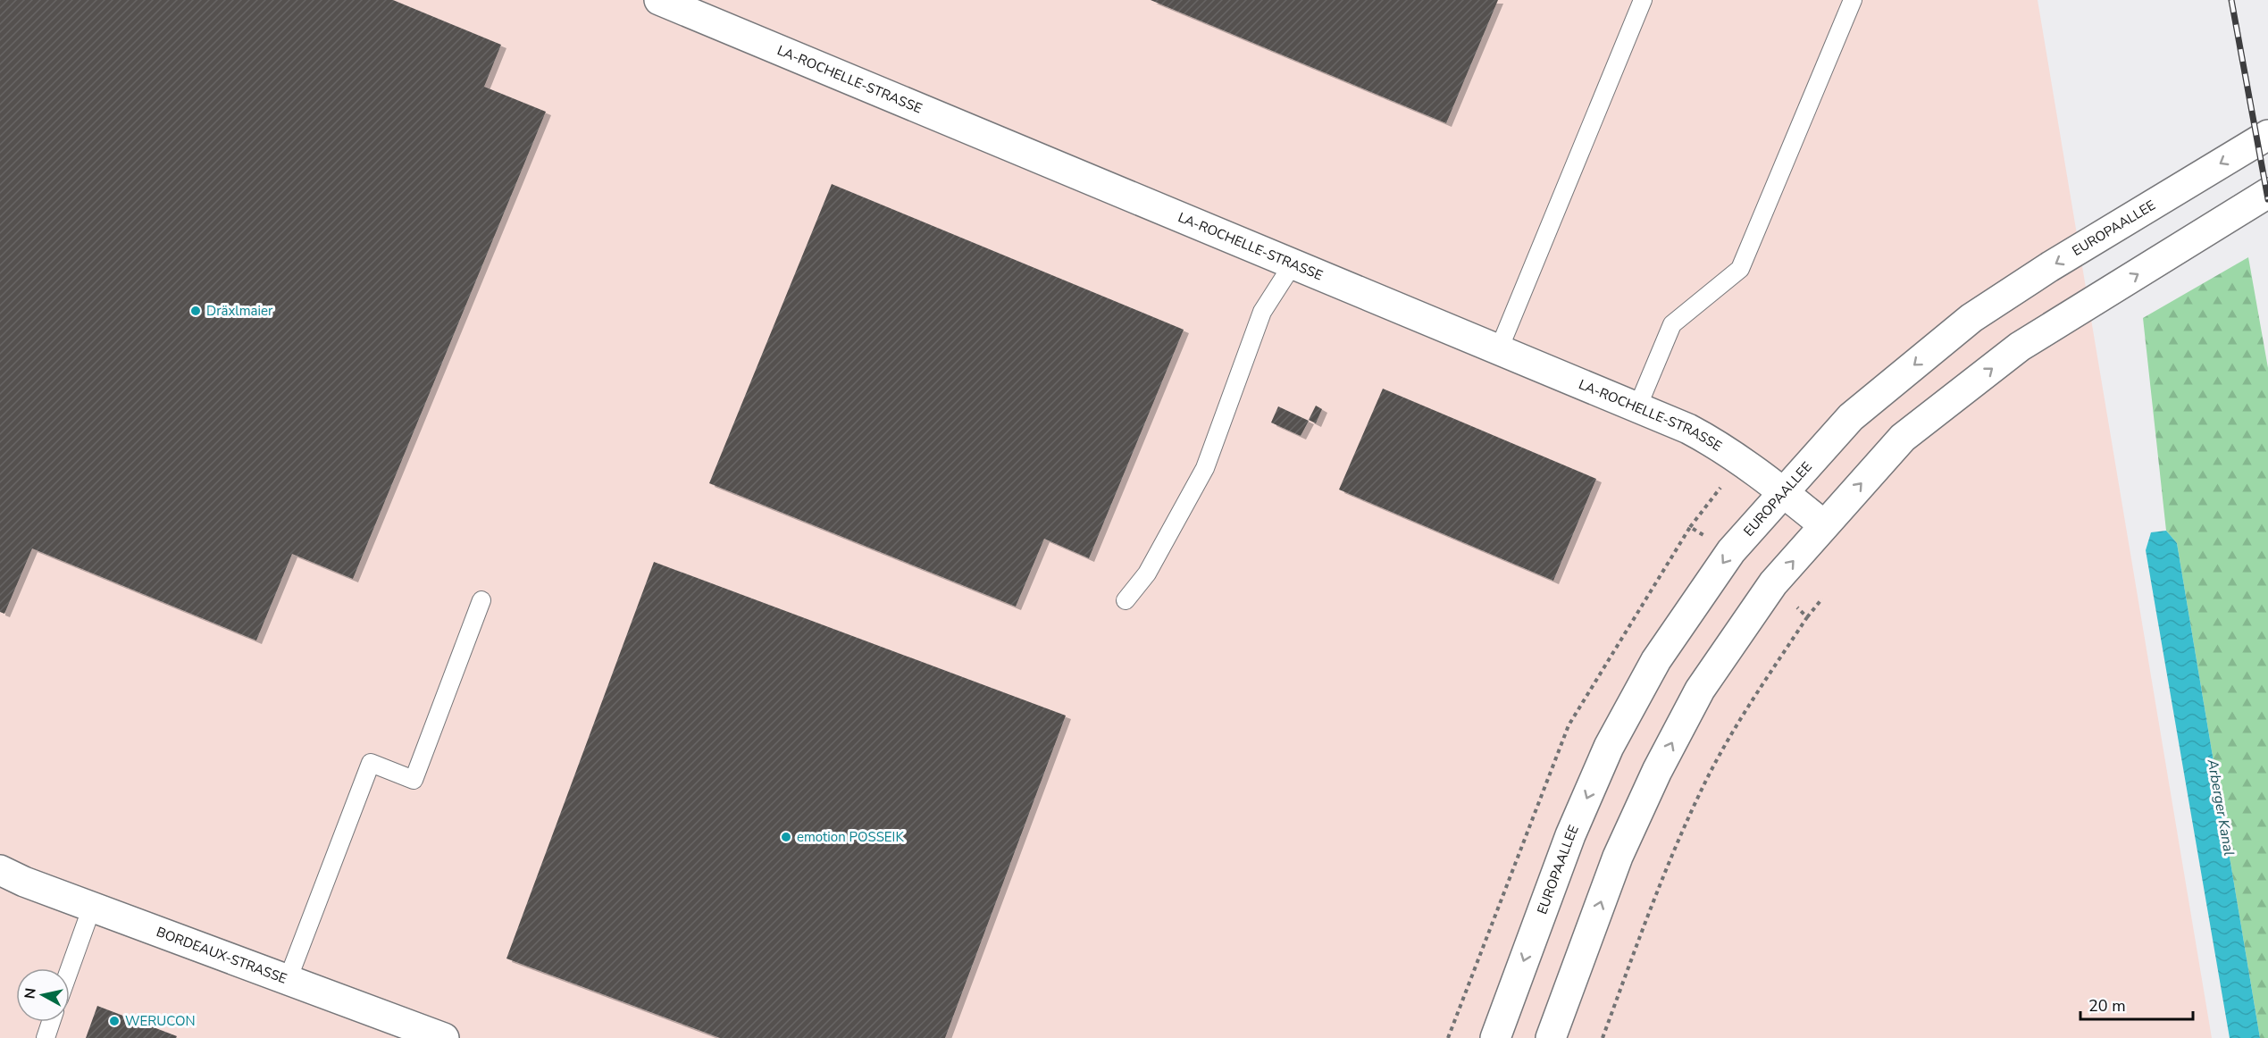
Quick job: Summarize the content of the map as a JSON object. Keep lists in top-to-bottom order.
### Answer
{
  "streets": {
    "street": ["LA-ROCHELLE-STRASSE", "EUROPAALLEE", "BORDEAUX-STRASSE"]
  },
  "crossings": [
    ["LA-ROCHELLE-STRASSE", "EUROPAALLEE"]
  ],
  "water": ["Arberger Kanal"],
  "places": ["Dräxlmaier", "emotion POSSEIK", "WERUCON"],
  "scale_bar": "20 m",
  "north": "left"
}
